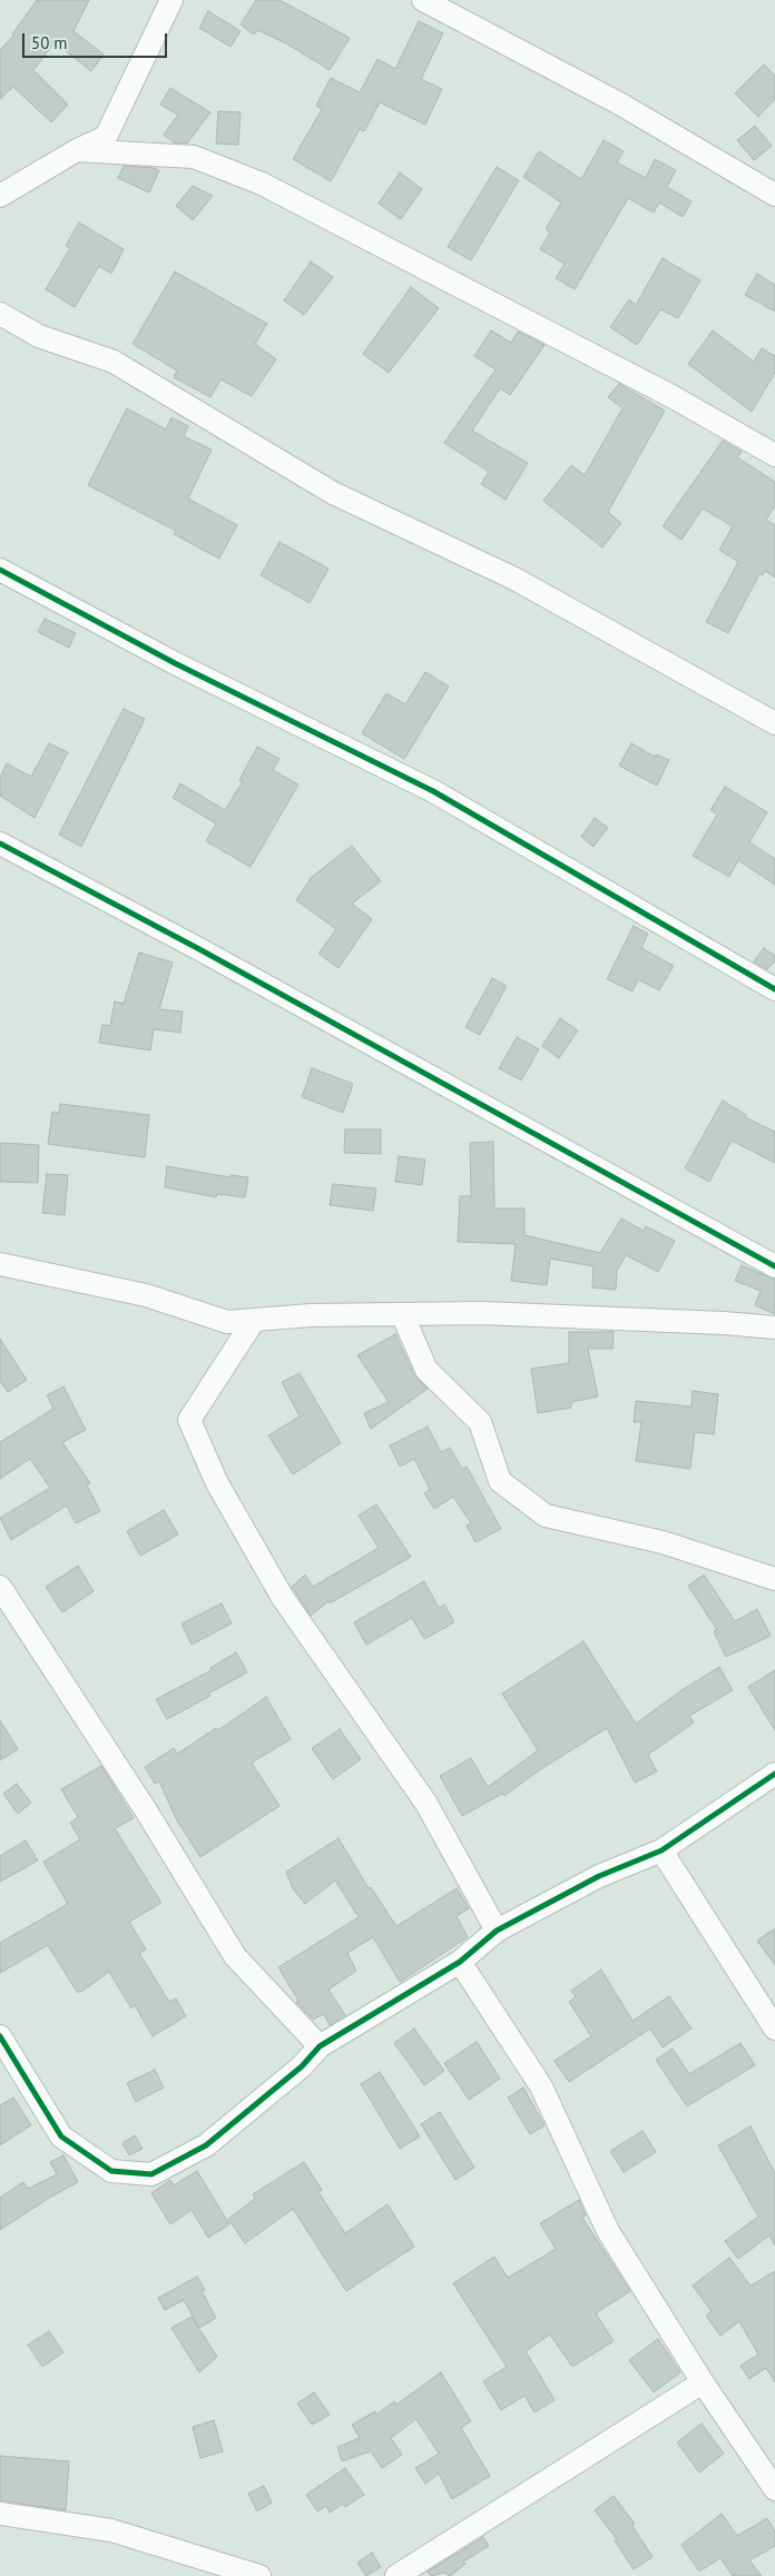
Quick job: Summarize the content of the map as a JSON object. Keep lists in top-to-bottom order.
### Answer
{
  "scale_bar": "50 m"
}
